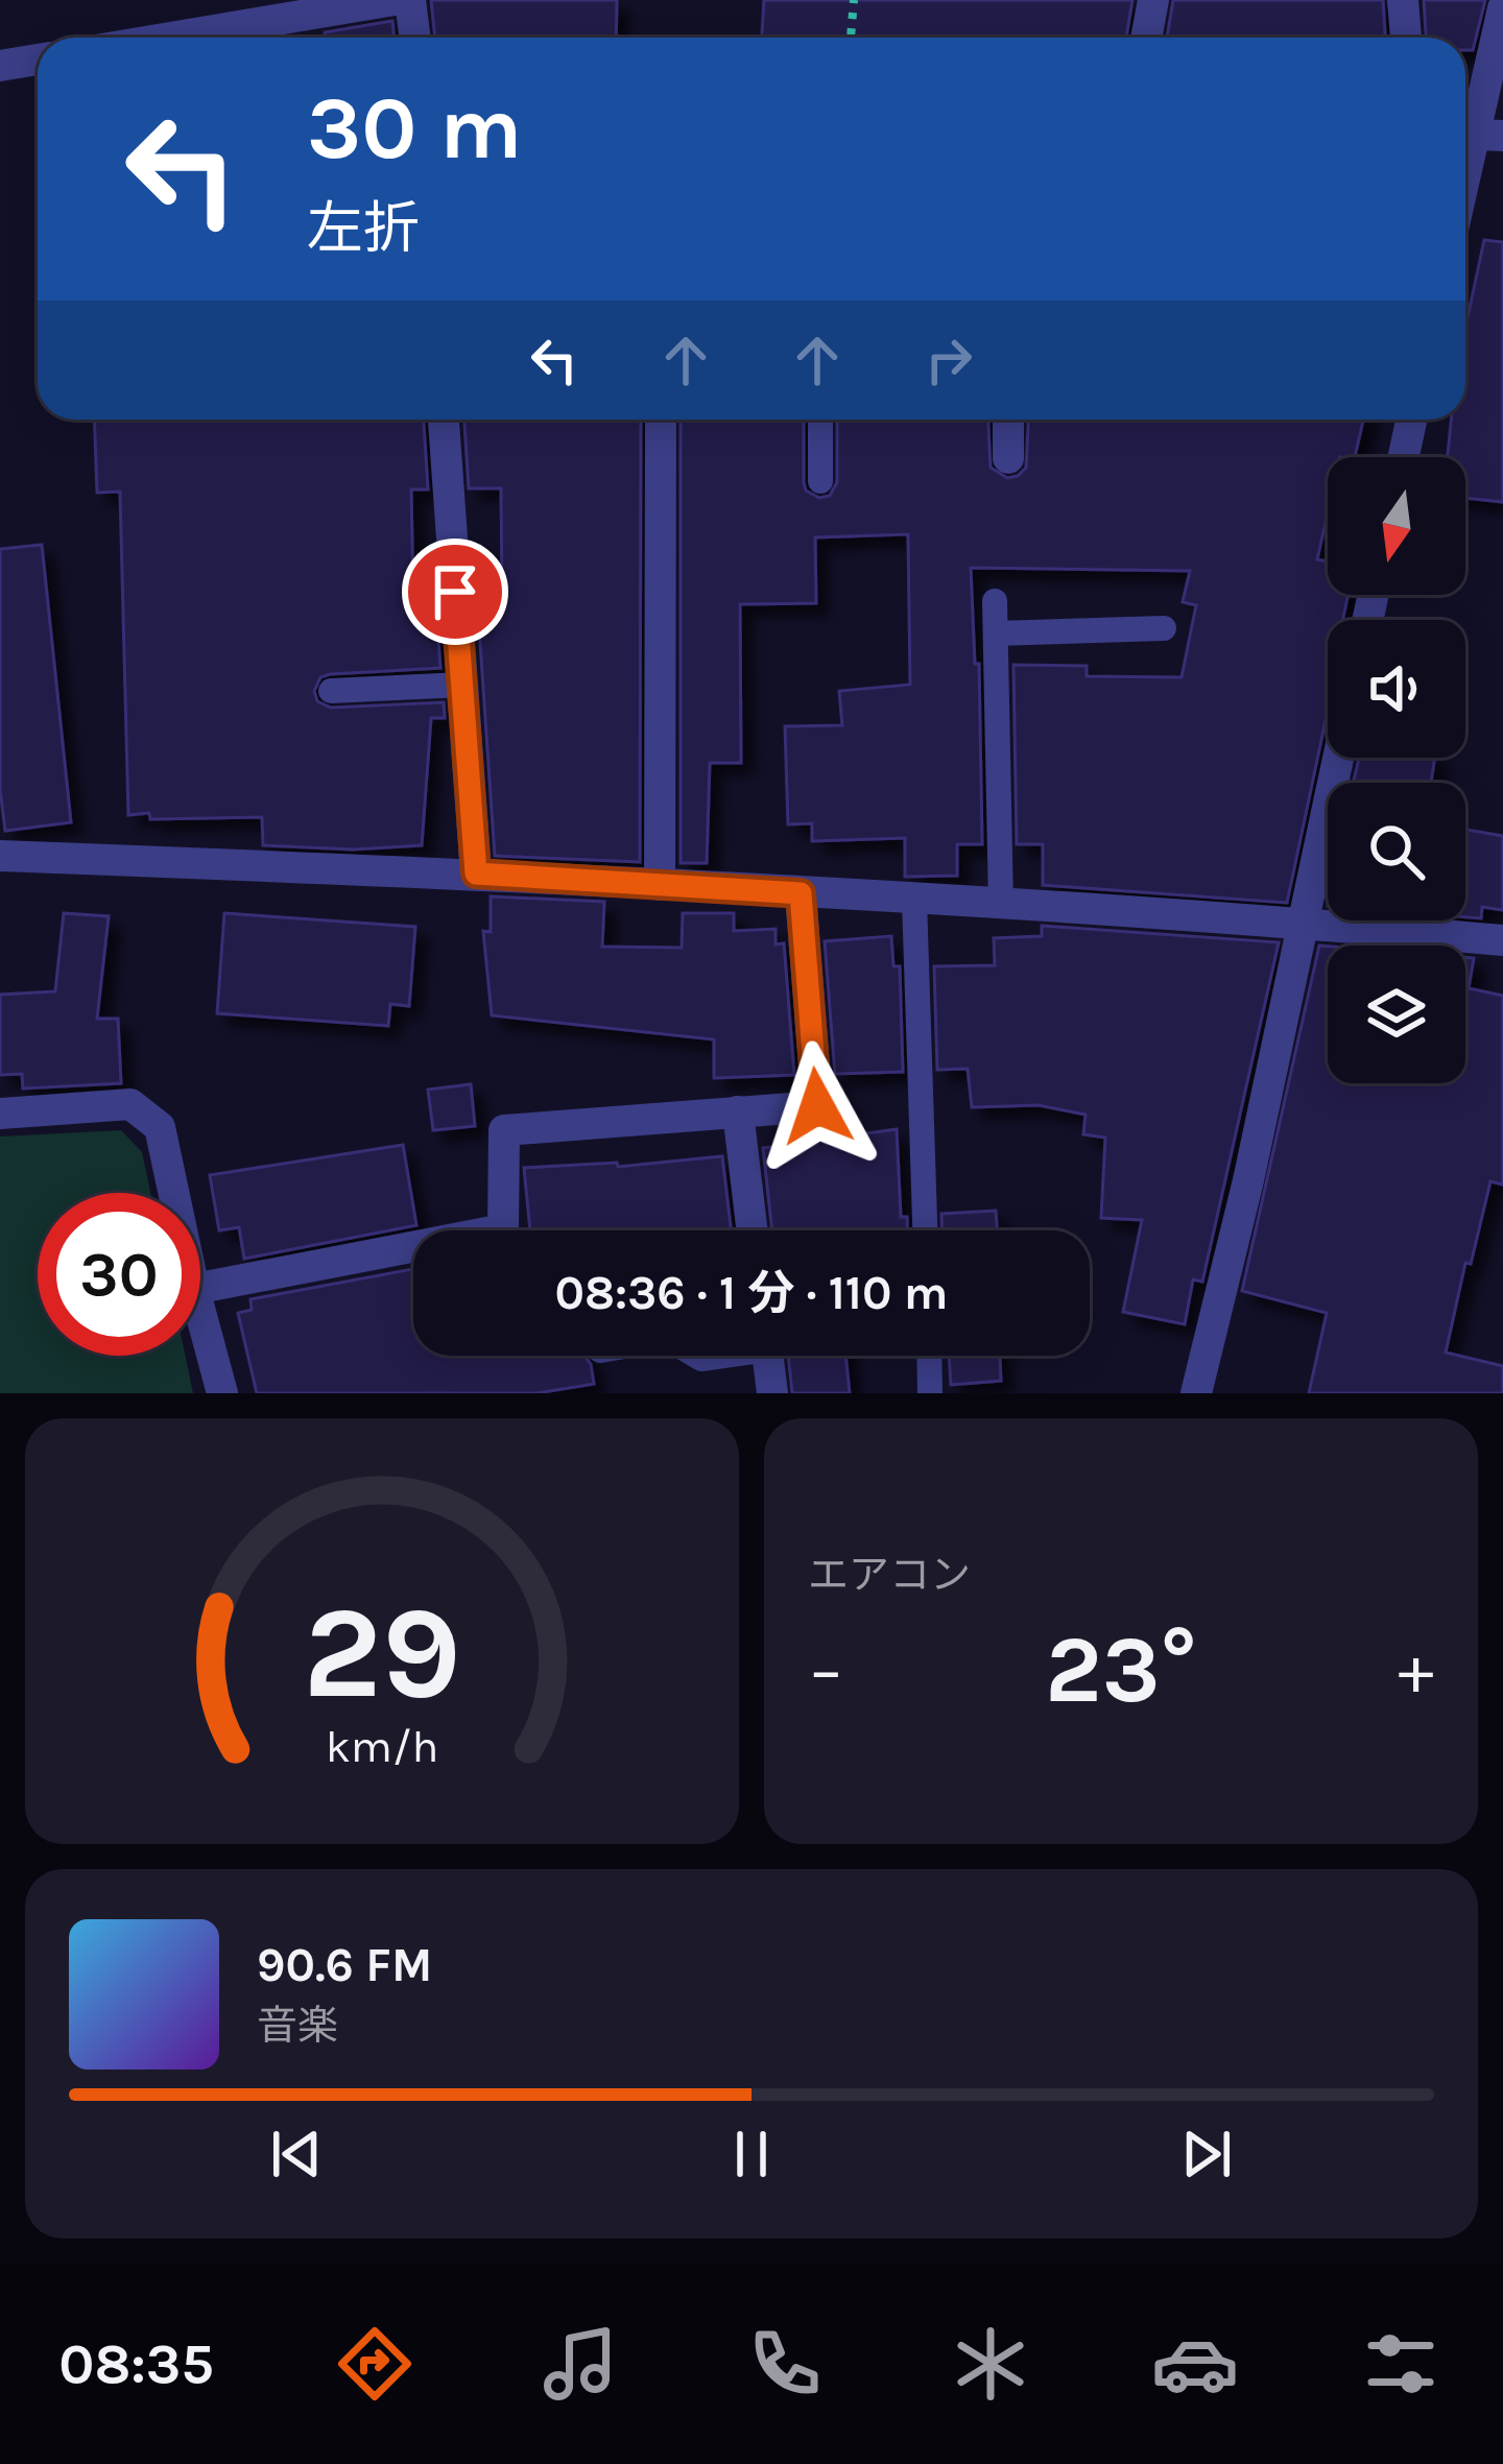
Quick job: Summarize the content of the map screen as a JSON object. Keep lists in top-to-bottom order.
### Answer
{
  "north": "bottom",
  "page": {
    "turn": ["30 m", "左折"],
    "limit": "30",
    "trip": "08:36 · 1 分 · 110 m",
    "tile": "エアコン",
    "heat": ["−", "23°", "+"],
    "song": ["90.6 FM", "音楽"],
    "tabs": "08:35",
    "gauge": ["29", "km/h"]
  }
}
